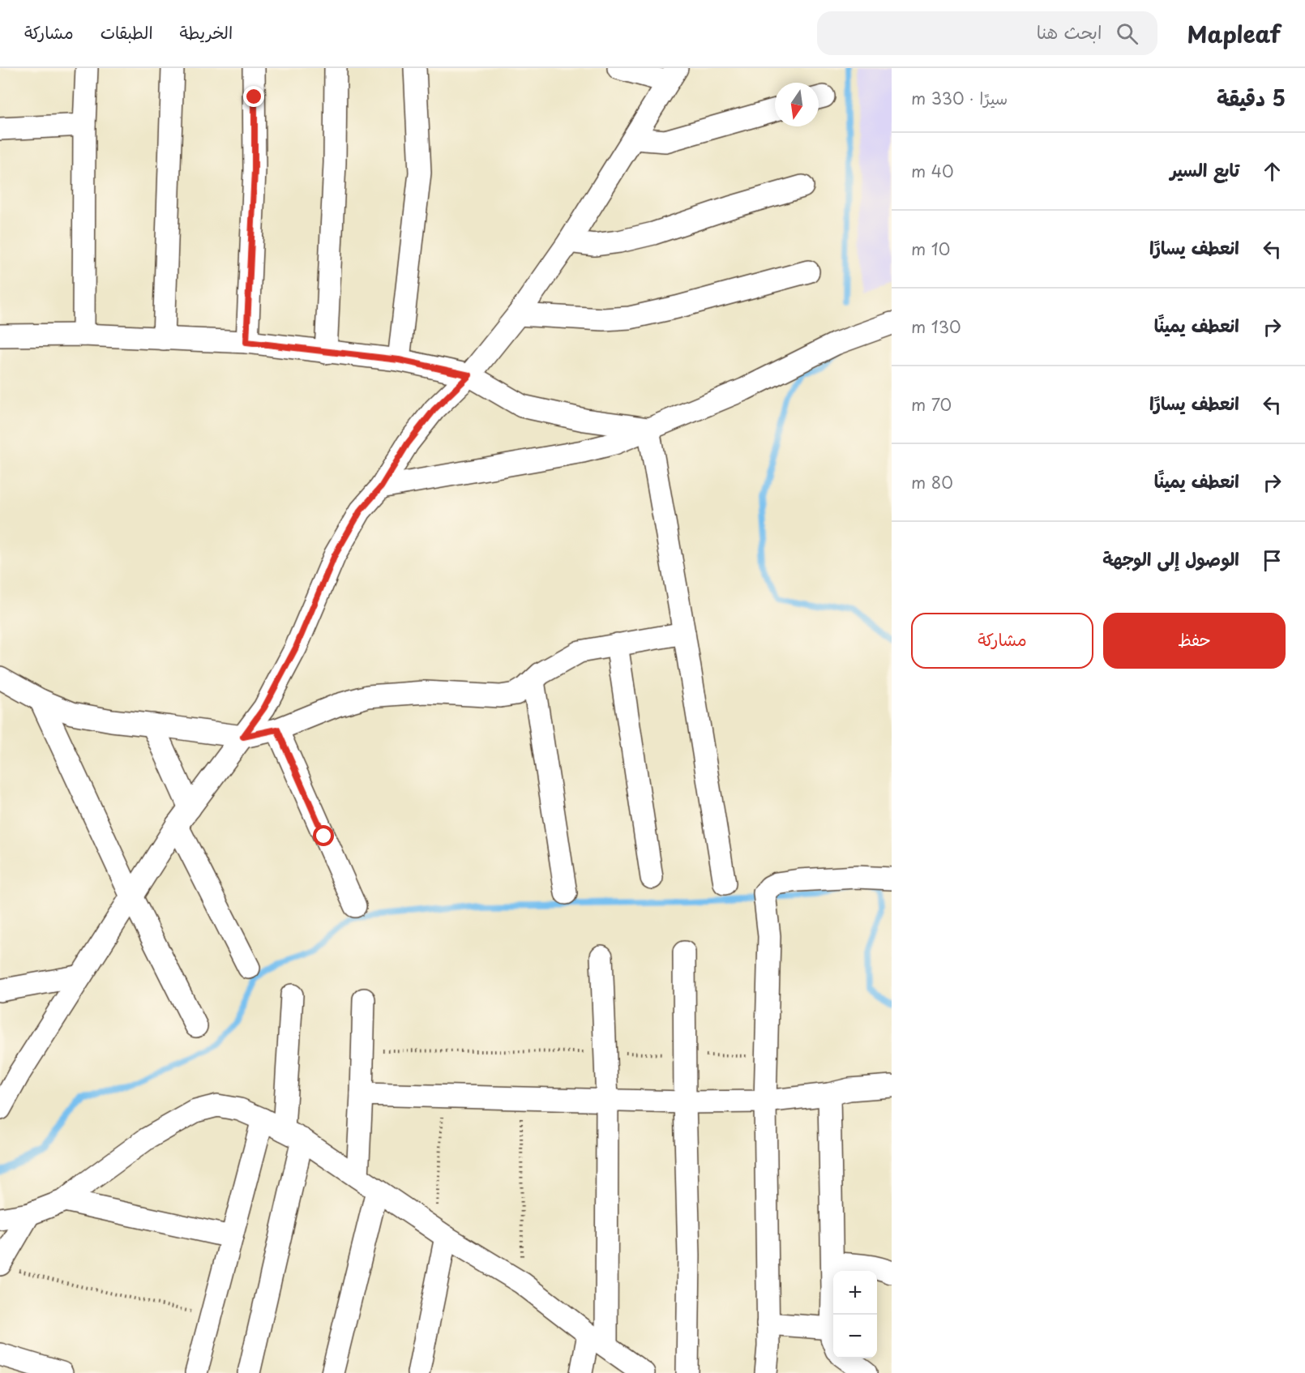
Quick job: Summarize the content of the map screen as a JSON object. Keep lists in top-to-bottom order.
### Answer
{
  "north": "bottom",
  "page": {
    "header": "Mapleaf",
    "search": "ابحث هنا",
    "nav": ["الخريطة", "الطبقات", "مشاركة"],
    "heading": ["5 دقيقة", "سيرًا · 330 m"],
    "list": [
      ["تابع السير", "40 m"],
      ["انعطف يسارًا", "10 m"],
      ["انعطف يمينًا", "130 m"],
      ["انعطف يسارًا", "70 m"],
      ["انعطف يمينًا", "80 m"],
      "الوصول إلى الوجهة"
    ],
    "buttons": ["حفظ", "مشاركة"],
    "map_buttons": ["+", "−"]
  }
}
